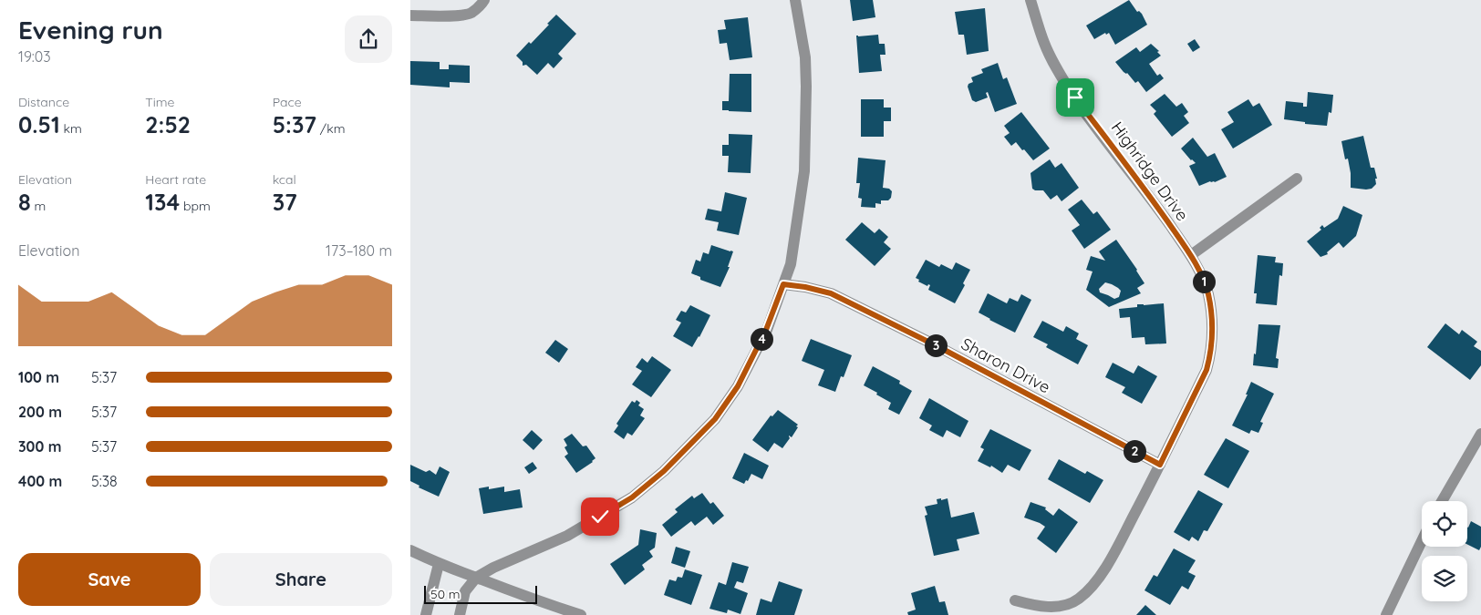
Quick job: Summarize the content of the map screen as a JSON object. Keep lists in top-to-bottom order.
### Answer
{
  "streets": {
    "street": ["Highridge Drive", "Sharon Drive"]
  },
  "crossings": [
    ["Highridge Drive", "Sharon Drive"]
  ],
  "scale_bar": "50 m",
  "page": {
    "heading": ["Evening run", "19:03"],
    "stats": [
      ["Distance", "0.51 km"],
      ["Time", "2:52"],
      ["Pace", "5:37 /km"],
      ["Elevation", "8 m"],
      ["Heart rate", "134 bpm"],
      ["kcal", "37"]
    ],
    "chart": ["Elevation", "173–180 m"],
    "pins": [
      "1",
      "4",
      "3",
      "2"
    ],
    "list": [
      {
        "name": "100 m",
        "note": "5:37"
      },
      {
        "name": "200 m",
        "note": "5:37"
      },
      {
        "name": "300 m",
        "note": "5:37"
      },
      {
        "name": "400 m",
        "note": "5:38"
      }
    ],
    "buttons": ["Save", "Share"],
    "scale": "50 m"
  }
}
